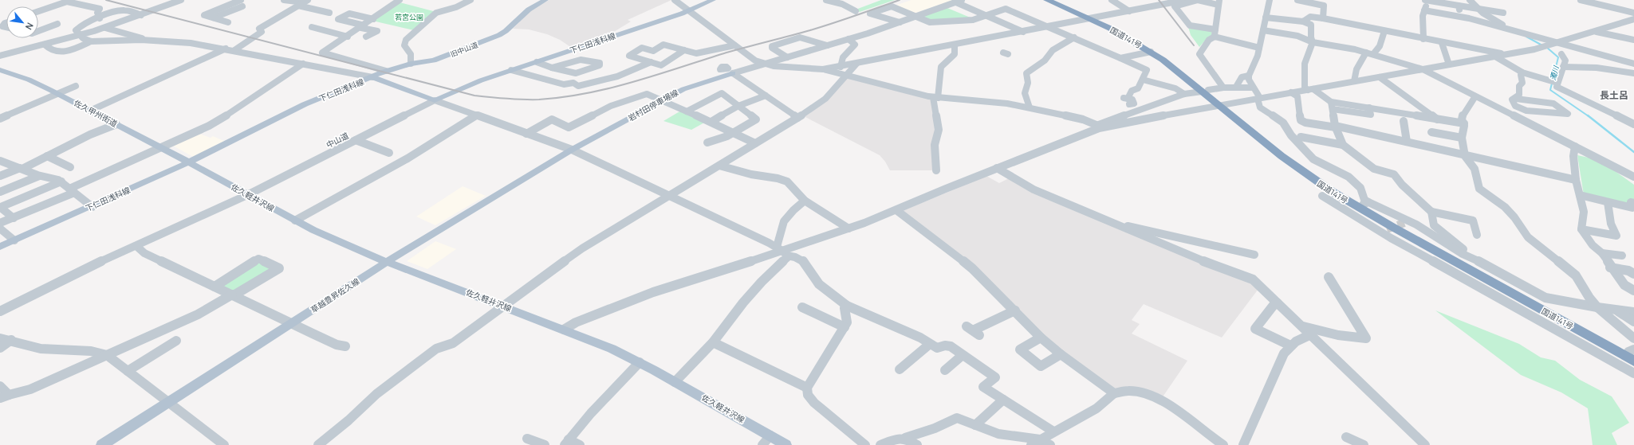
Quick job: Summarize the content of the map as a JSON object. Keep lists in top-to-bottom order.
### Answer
{
  "streets": {
    "highway": ["国道141号"],
    "main road": [
      "下仁田浅科線",
      "旧中山道",
      "岩村田停車場線",
      "佐久甲州街道",
      "佐久軽井沢線",
      "草越豊昇佐久線"
    ],
    "street": ["中山道"]
  },
  "crossings": [
    ["下仁田浅科線", "旧中山道"],
    ["下仁田浅科線", "佐久甲州街道"],
    ["下仁田浅科線", "中山道"],
    ["下仁田浅科線", "佐久軽井沢線"],
    ["岩村田停車場線", "草越豊昇佐久線"],
    ["佐久甲州街道", "佐久軽井沢線"],
    ["中山道", "佐久軽井沢線"],
    ["佐久軽井沢線", "草越豊昇佐久線"]
  ],
  "districts": ["長土呂"],
  "water": ["濁川"],
  "parks": ["若宮公園"],
  "north": "bottom right"
}
